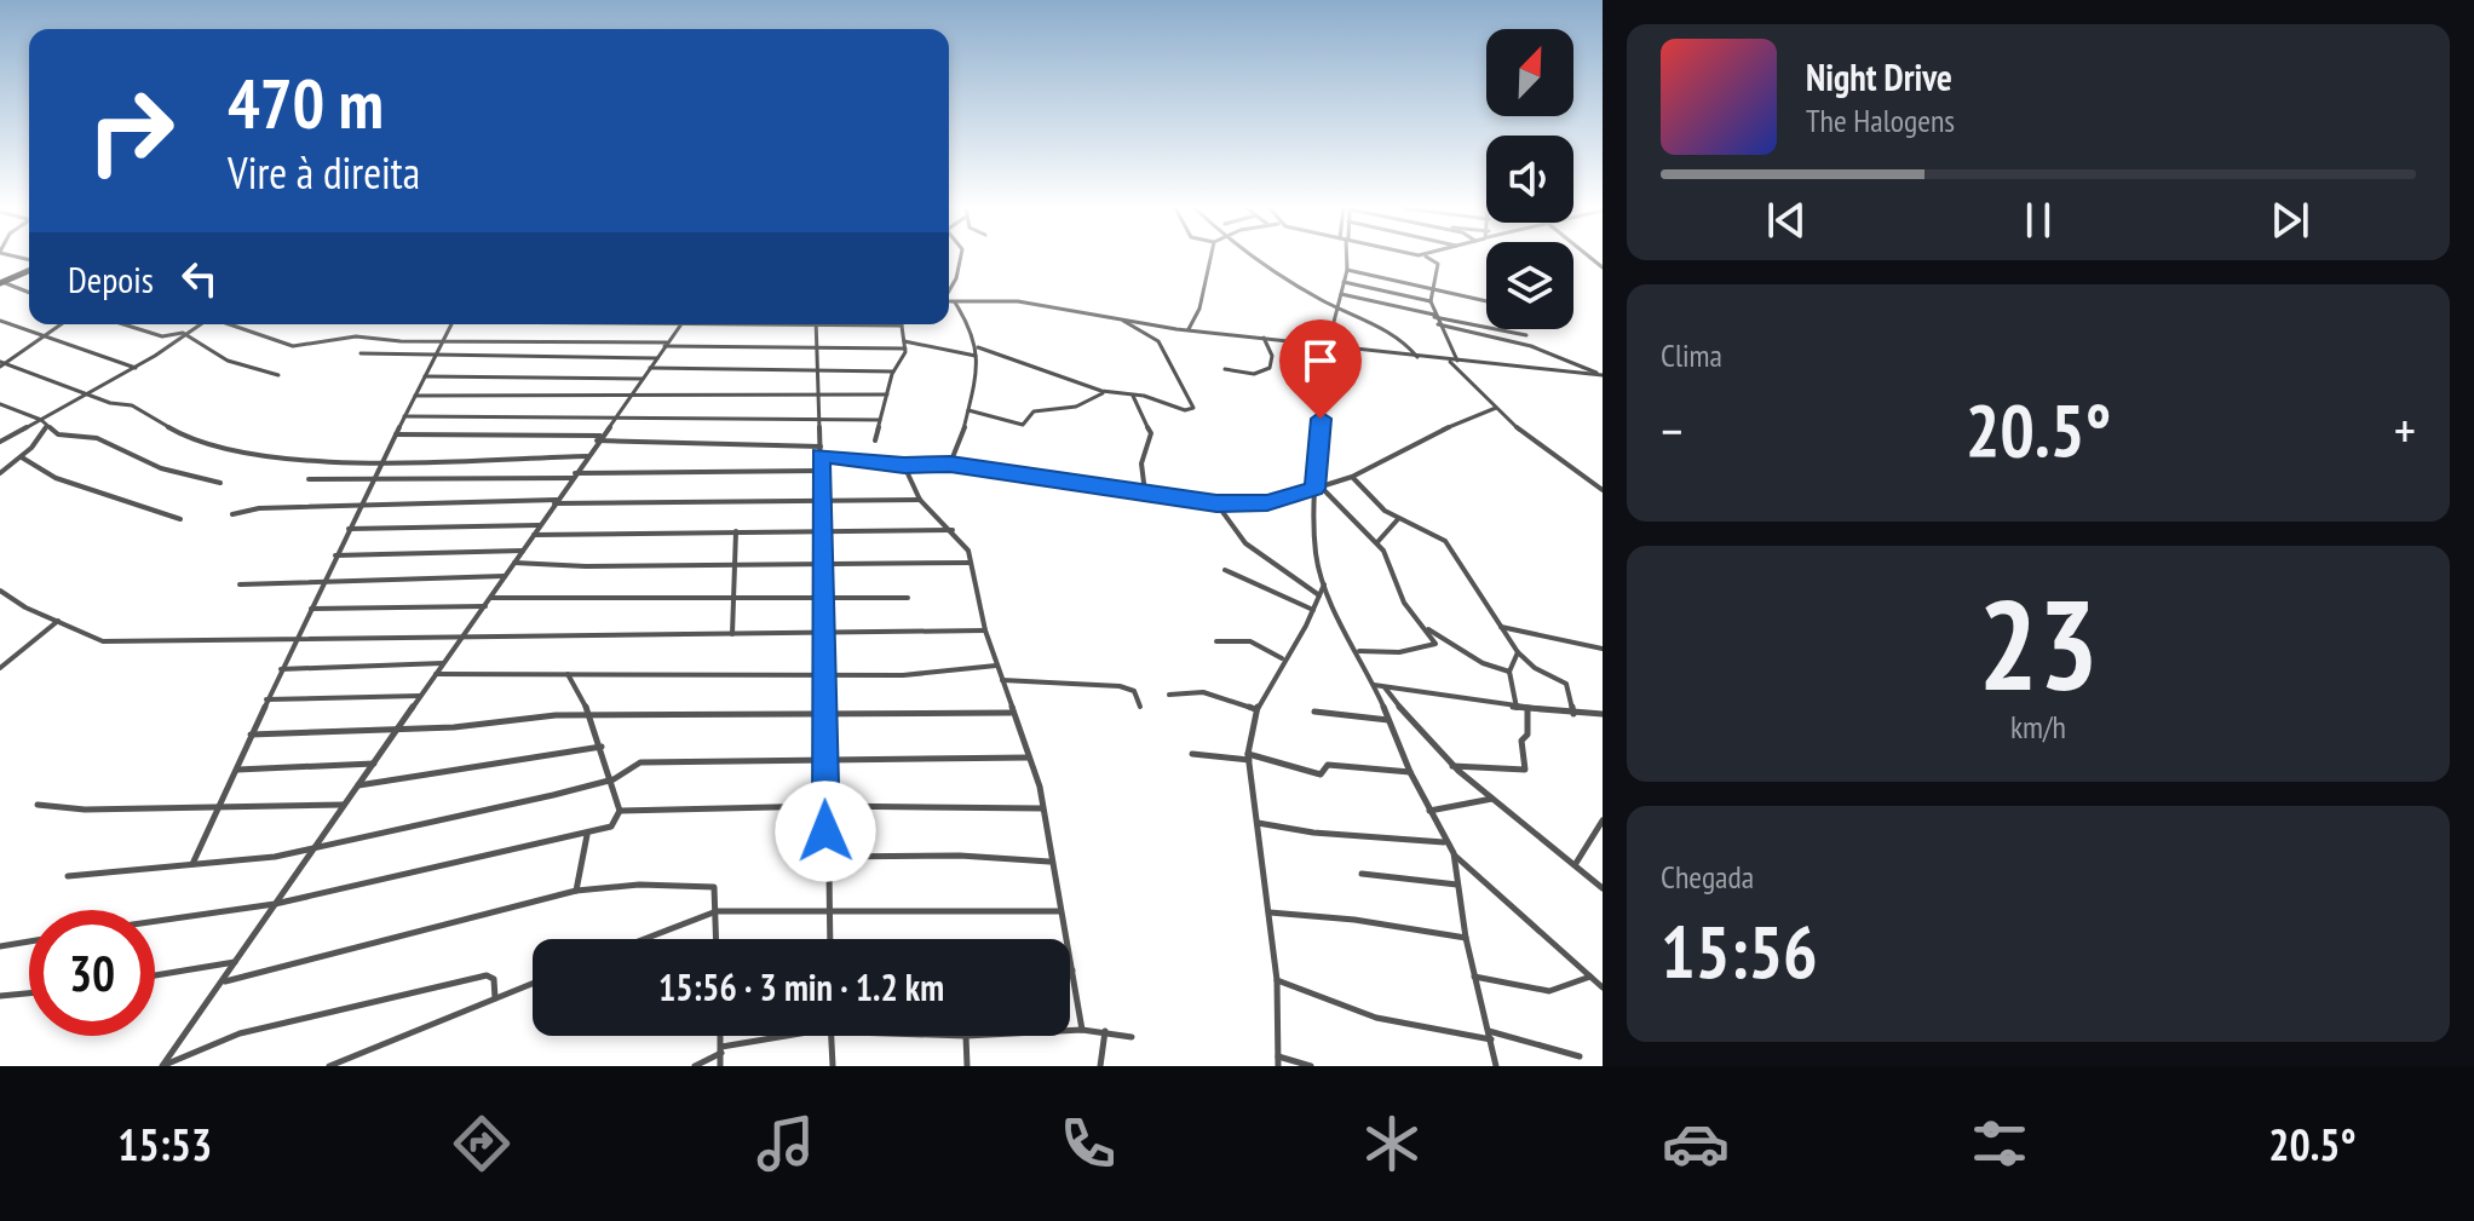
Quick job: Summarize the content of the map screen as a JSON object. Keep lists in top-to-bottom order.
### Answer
{
  "north": "top right",
  "page": {
    "turn": ["470 m", "Vire à direita"],
    "song": ["Night Drive", "The Halogens"],
    "then": "Depois",
    "tile": [
      "Clima",
      ["23", "km/h"],
      ["Chegada", "15:56"]
    ],
    "heat": ["−", "20.5°", "+"],
    "limit": "30",
    "trip": "15:56 · 3 min · 1.2 km",
    "tabs": ["15:53", "20.5°"]
  }
}
